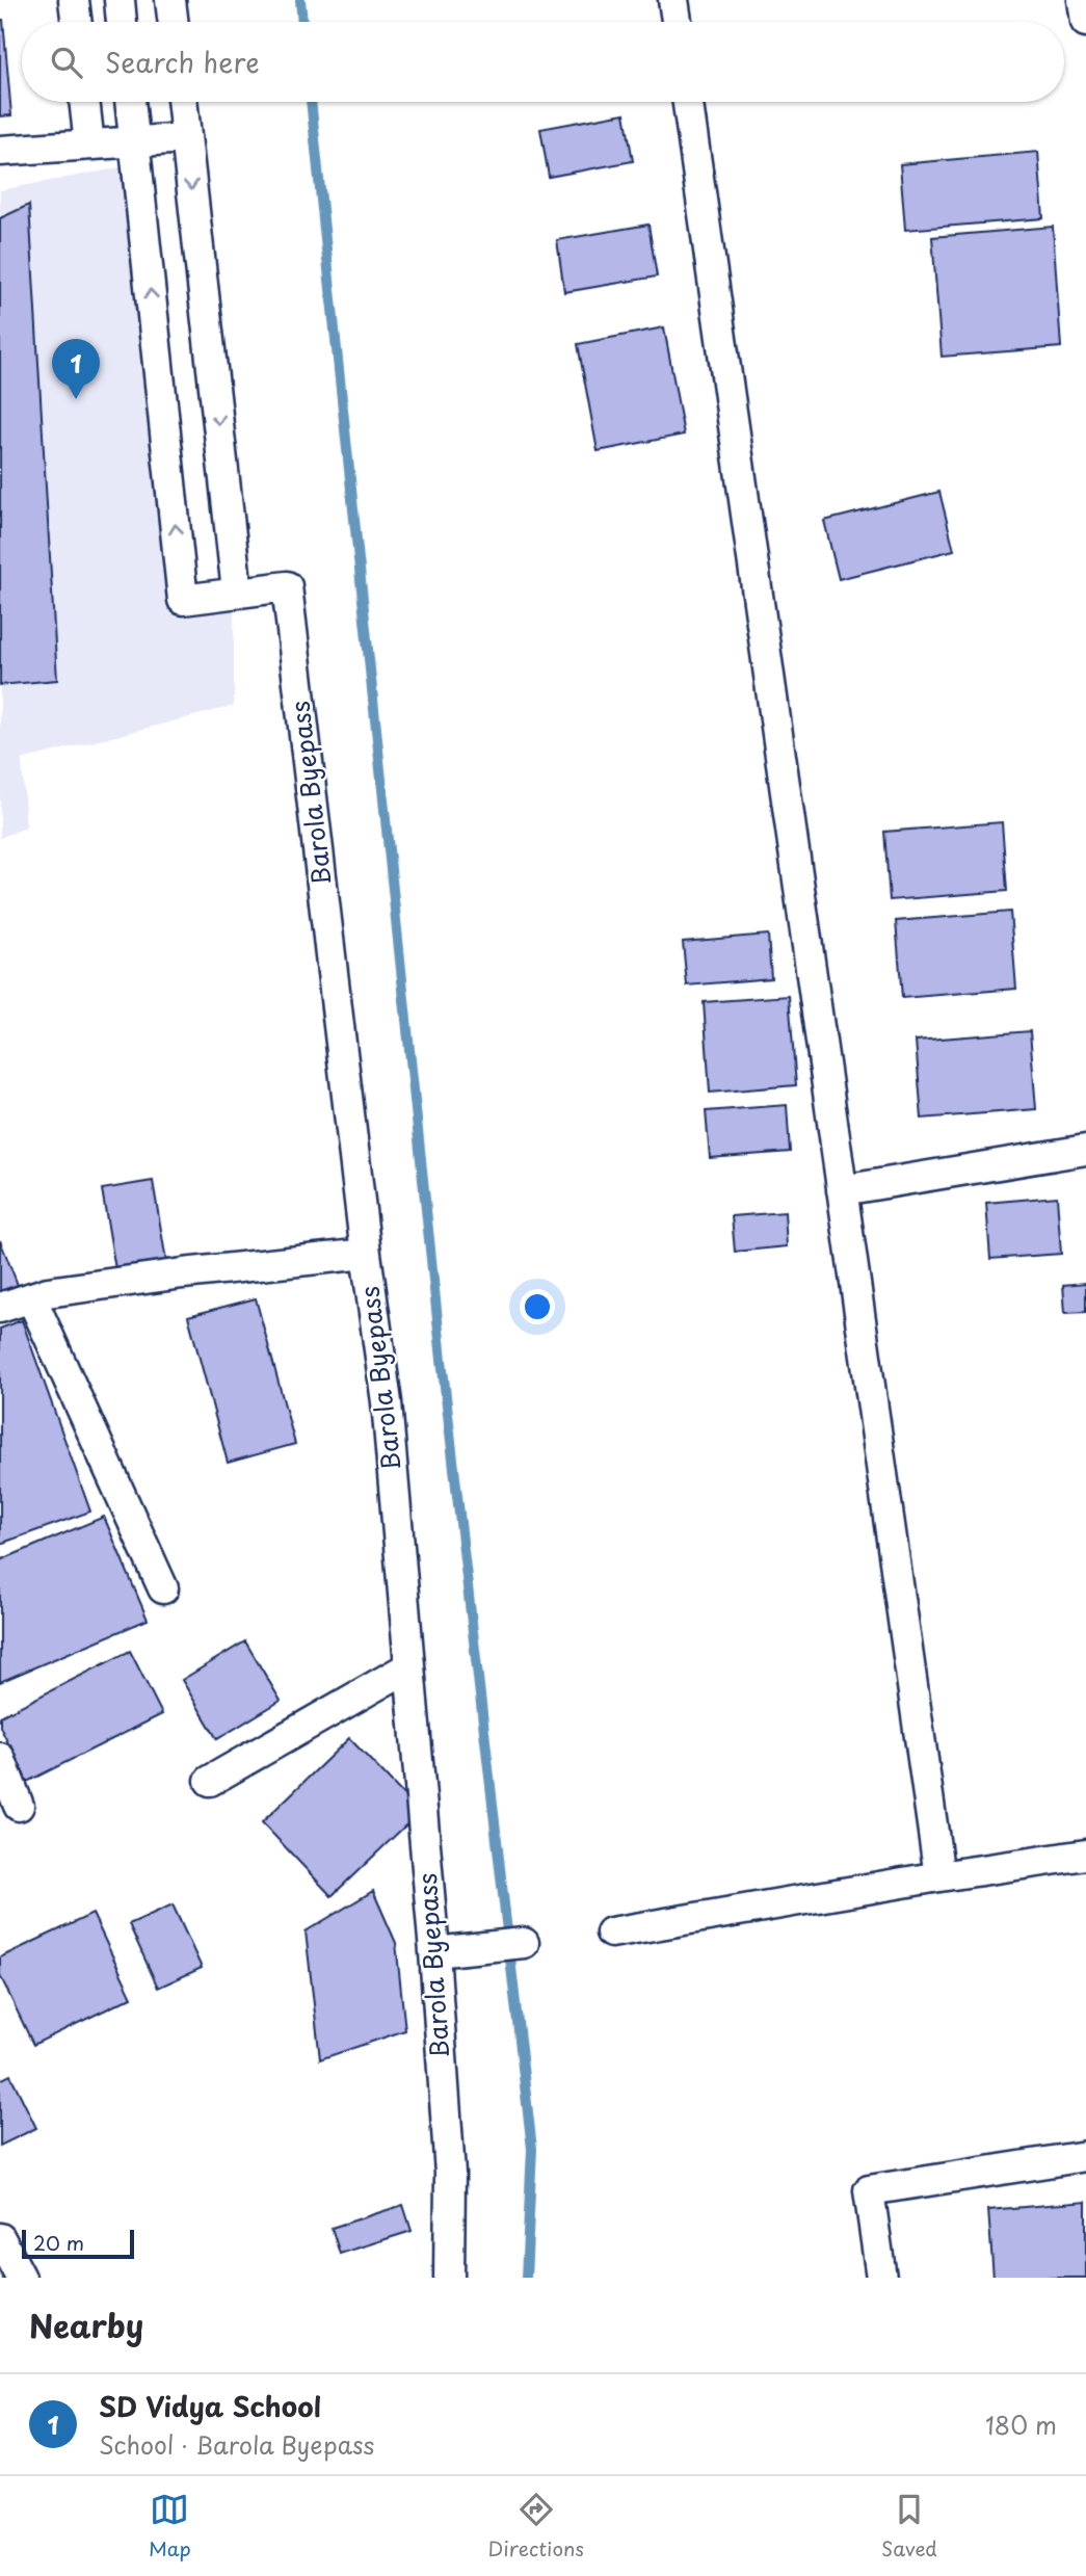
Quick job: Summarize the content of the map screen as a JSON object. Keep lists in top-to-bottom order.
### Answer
{
  "streets": {
    "street": ["Barola Byepass"]
  },
  "scale_bar": "20 m",
  "page": {
    "search": "Search here",
    "pins": "1",
    "scale": "20 m",
    "heading": "Nearby",
    "list": [
      {
        "mark": "1",
        "name": "SD Vidya School",
        "note": "School · Barola Byepass",
        "value": "180 m"
      }
    ],
    "nav": ["Map", "Directions", "Saved"]
  }
}
